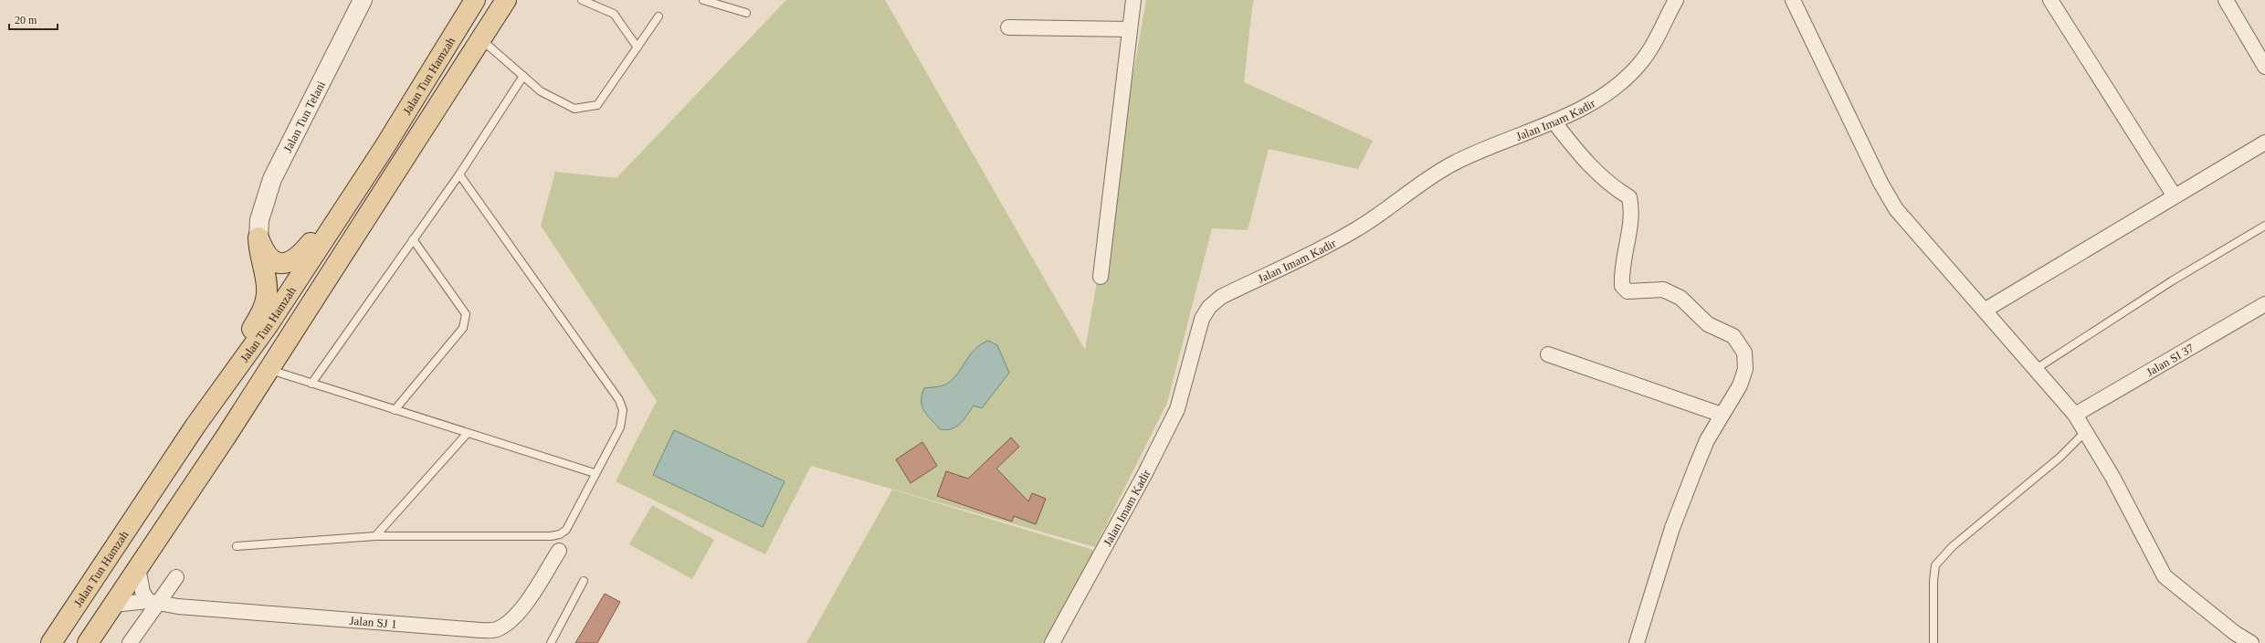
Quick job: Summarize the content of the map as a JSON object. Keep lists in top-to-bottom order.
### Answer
{
  "streets": {
    "main road": ["Jalan Tun Hamzah"],
    "street": [
      "Jalan Tun Telani",
      "Jalan Imam Kadir",
      "Jalan SI 37",
      "Jalan SJ 1"
    ]
  },
  "crossings": [
    ["Jalan Tun Hamzah", "Jalan SJ 1"]
  ],
  "scale_bar": "20 m"
}
